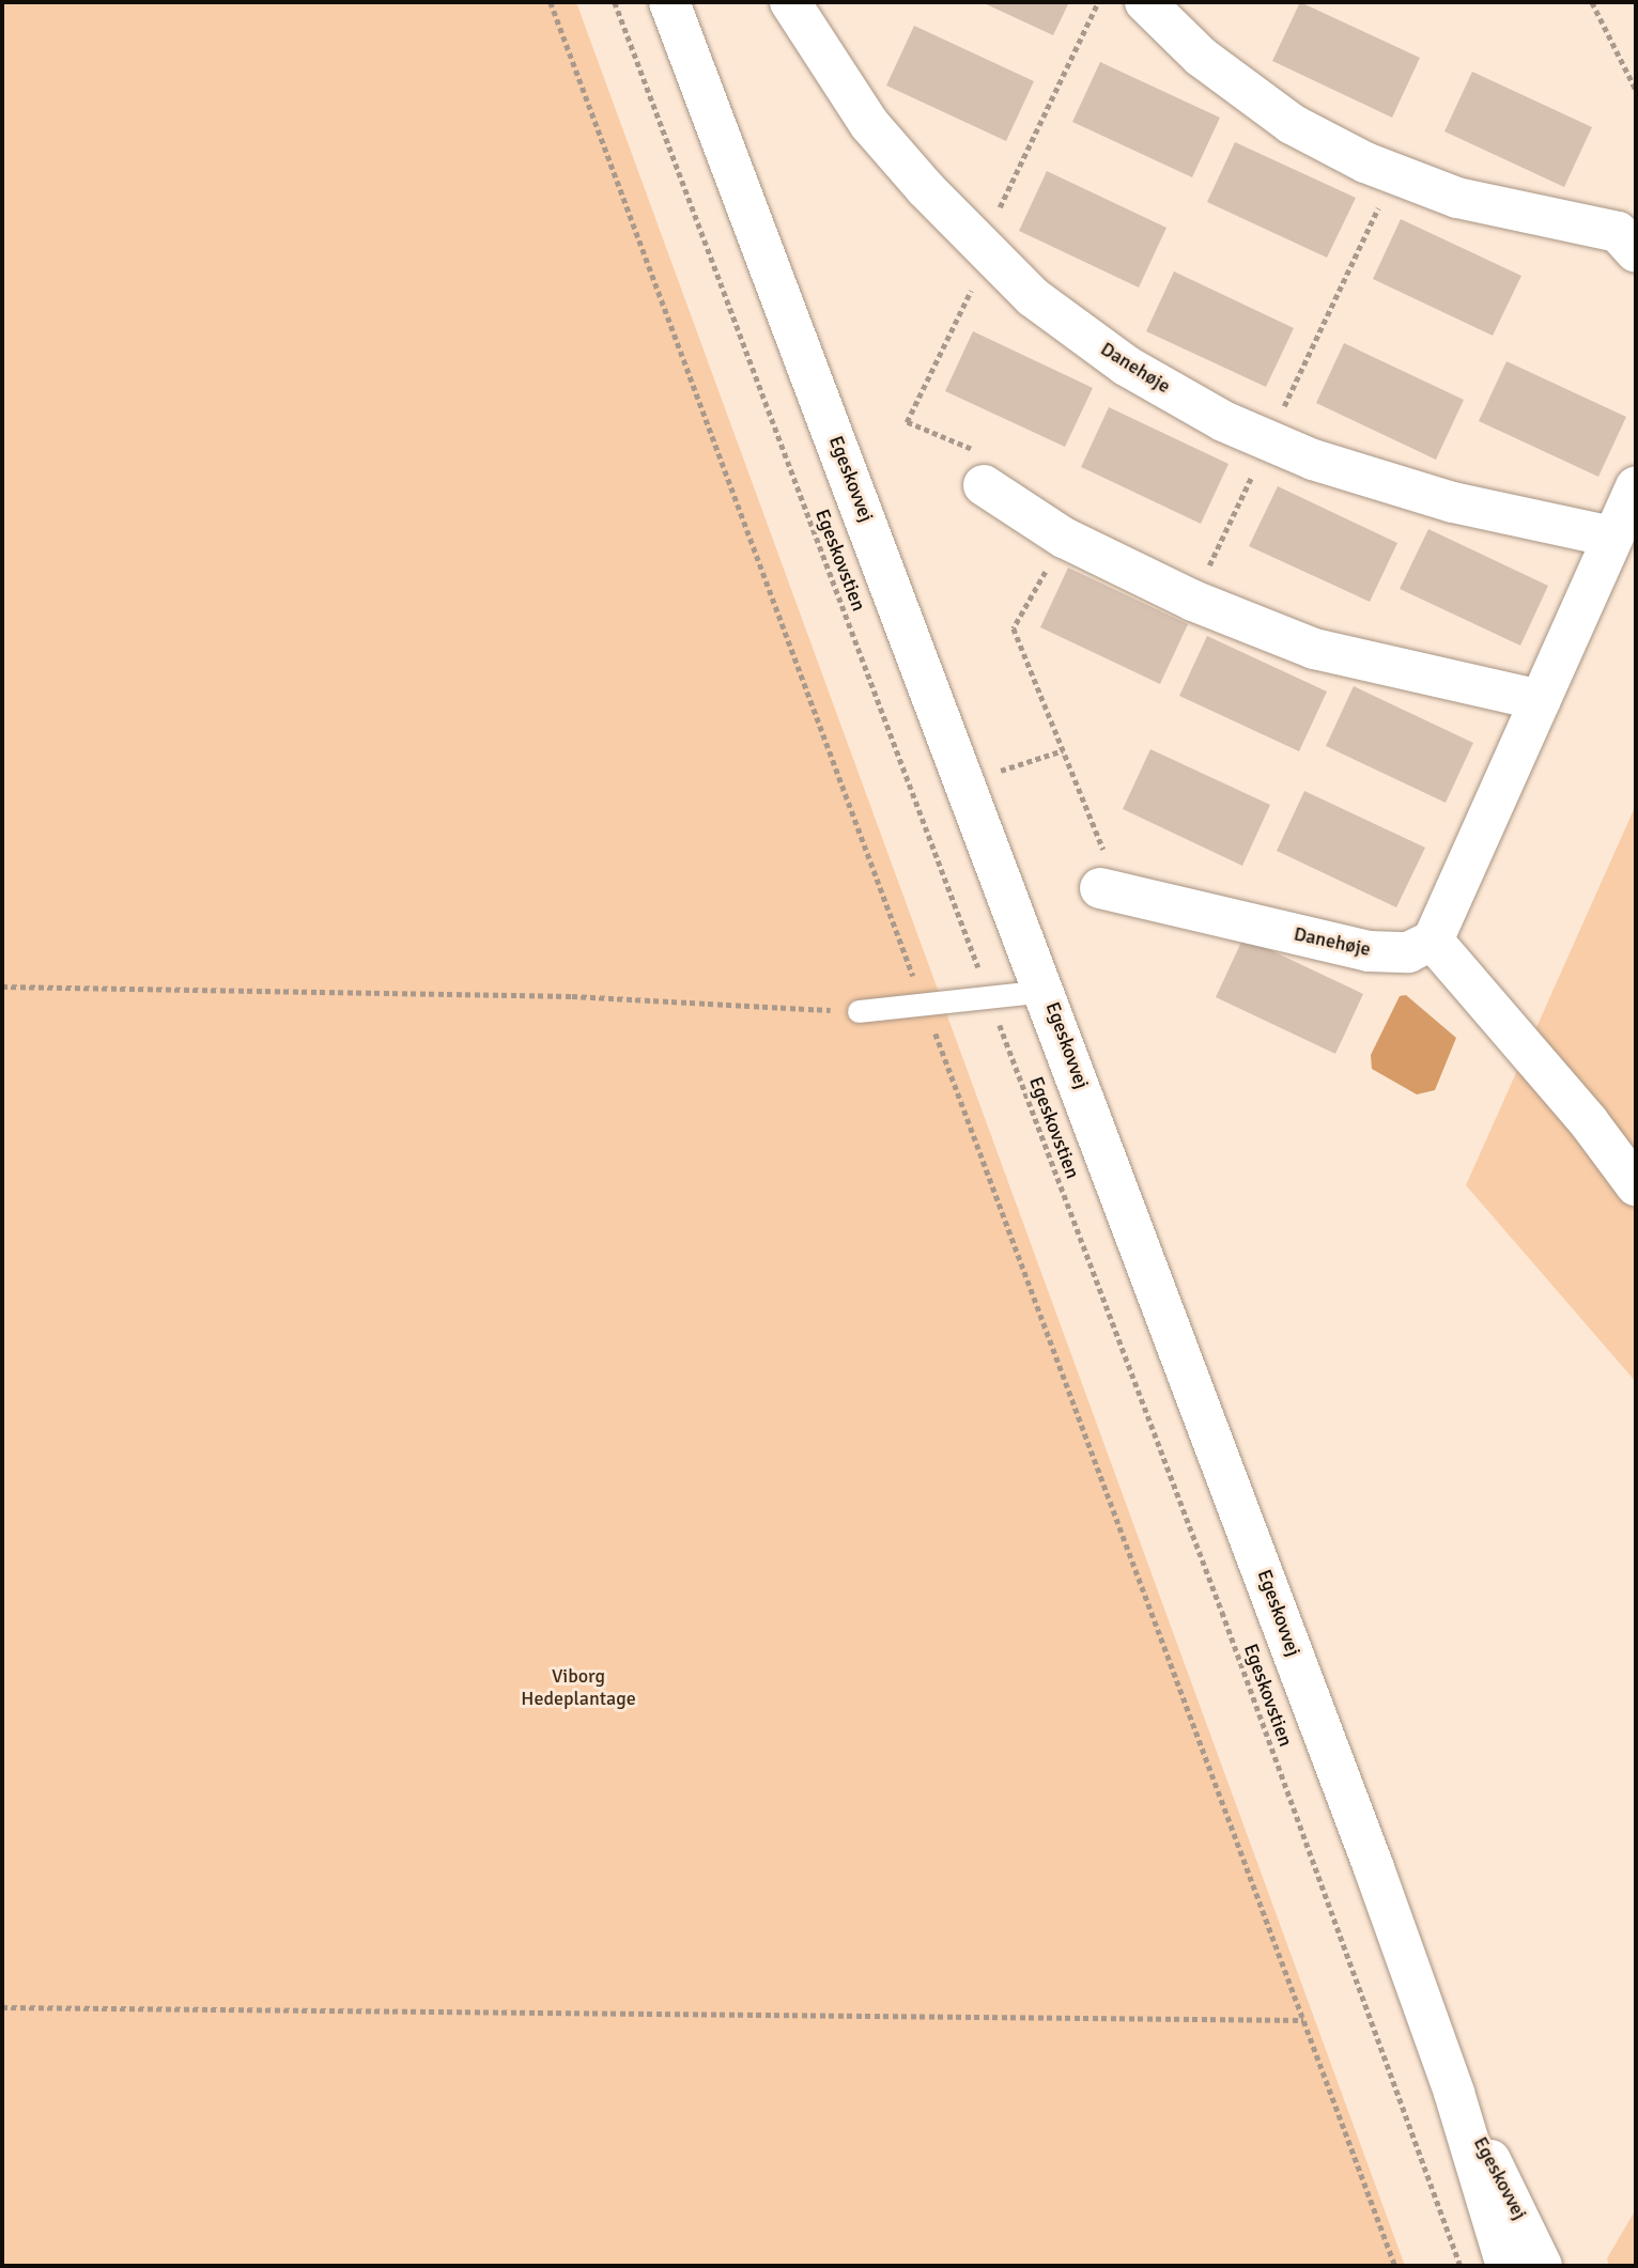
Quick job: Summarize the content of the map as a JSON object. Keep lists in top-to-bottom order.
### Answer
{
  "streets": {
    "street": ["Danehøje", "Egeskovvej"],
    "path": ["Egeskovstien"]
  },
  "parks": ["Viborg Hedeplantage"]
}
